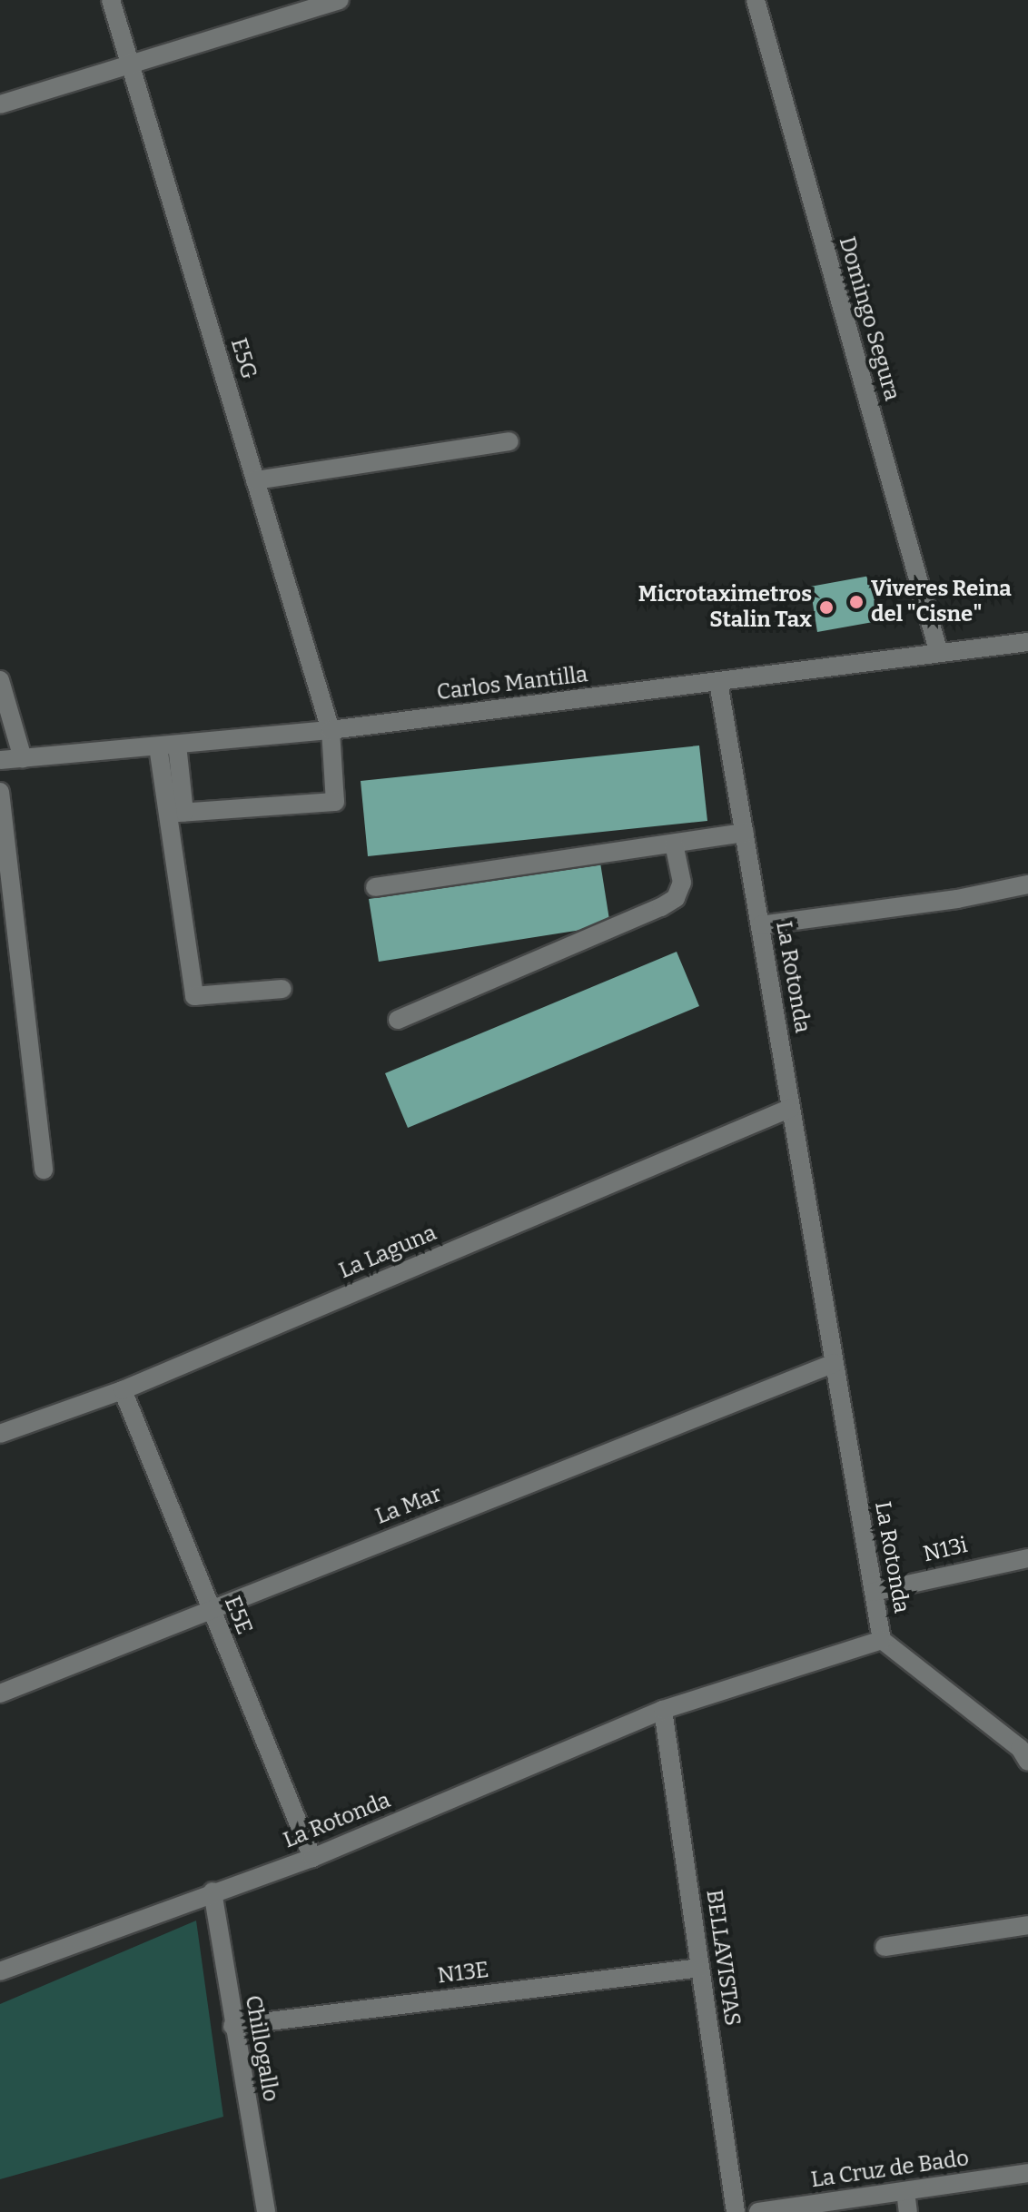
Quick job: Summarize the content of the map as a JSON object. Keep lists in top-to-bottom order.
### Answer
{
  "streets": {
    "street": [
      "Domingo Segura",
      "E5G",
      "Carlos Mantilla",
      "La Rotonda",
      "La Laguna",
      "La Mar",
      "N13i",
      "E5E",
      "BELLAVISTAS",
      "N13E",
      "Chillogallo",
      "La Cruz de Bado"
    ]
  },
  "crossings": [
    ["Domingo Segura", "Carlos Mantilla"],
    ["E5G", "Carlos Mantilla"],
    ["Carlos Mantilla", "La Rotonda"],
    ["La Rotonda", "La Laguna"],
    ["La Rotonda", "La Mar"],
    ["La Rotonda", "N13i"],
    ["La Rotonda", "E5E"],
    ["La Rotonda", "BELLAVISTAS"],
    ["La Rotonda", "Chillogallo"],
    ["La Laguna", "E5E"],
    ["La Mar", "E5E"],
    ["BELLAVISTAS", "N13E"],
    ["N13E", "Chillogallo"]
  ],
  "places": ["Viveres Reina del \"Cisne\"", "Microtaximetros Stalin Tax"]
}
